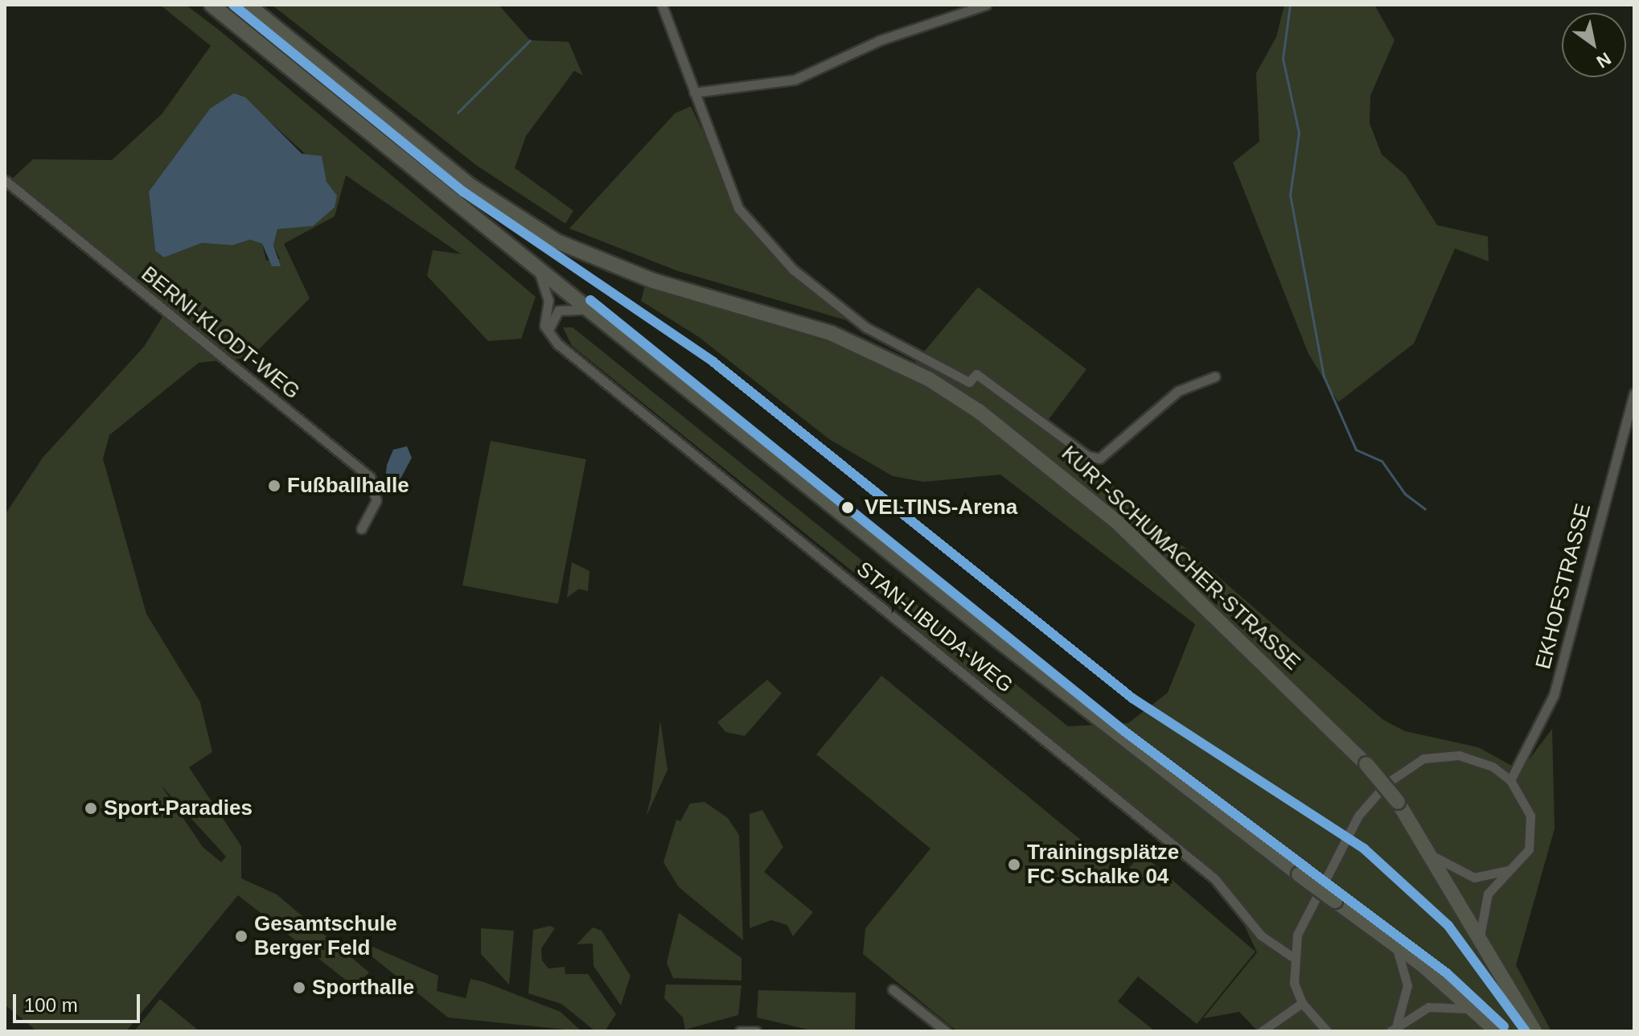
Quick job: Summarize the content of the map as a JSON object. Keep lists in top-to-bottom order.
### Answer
{
  "streets": {
    "main road": ["KURT-SCHUMACHER-STRASSE"],
    "street": ["BERNI-KLODT-WEG", "EKHOFSTRASSE", "STAN-LIBUDA-WEG"]
  },
  "places": [
    "Fußballhalle",
    "VELTINS-Arena",
    "Sport-Paradies",
    "Trainingsplätze FC Schalke 04",
    "Gesamtschule Berger Feld",
    "Sporthalle"
  ],
  "scale_bar": "100 m",
  "north": "bottom right"
}
